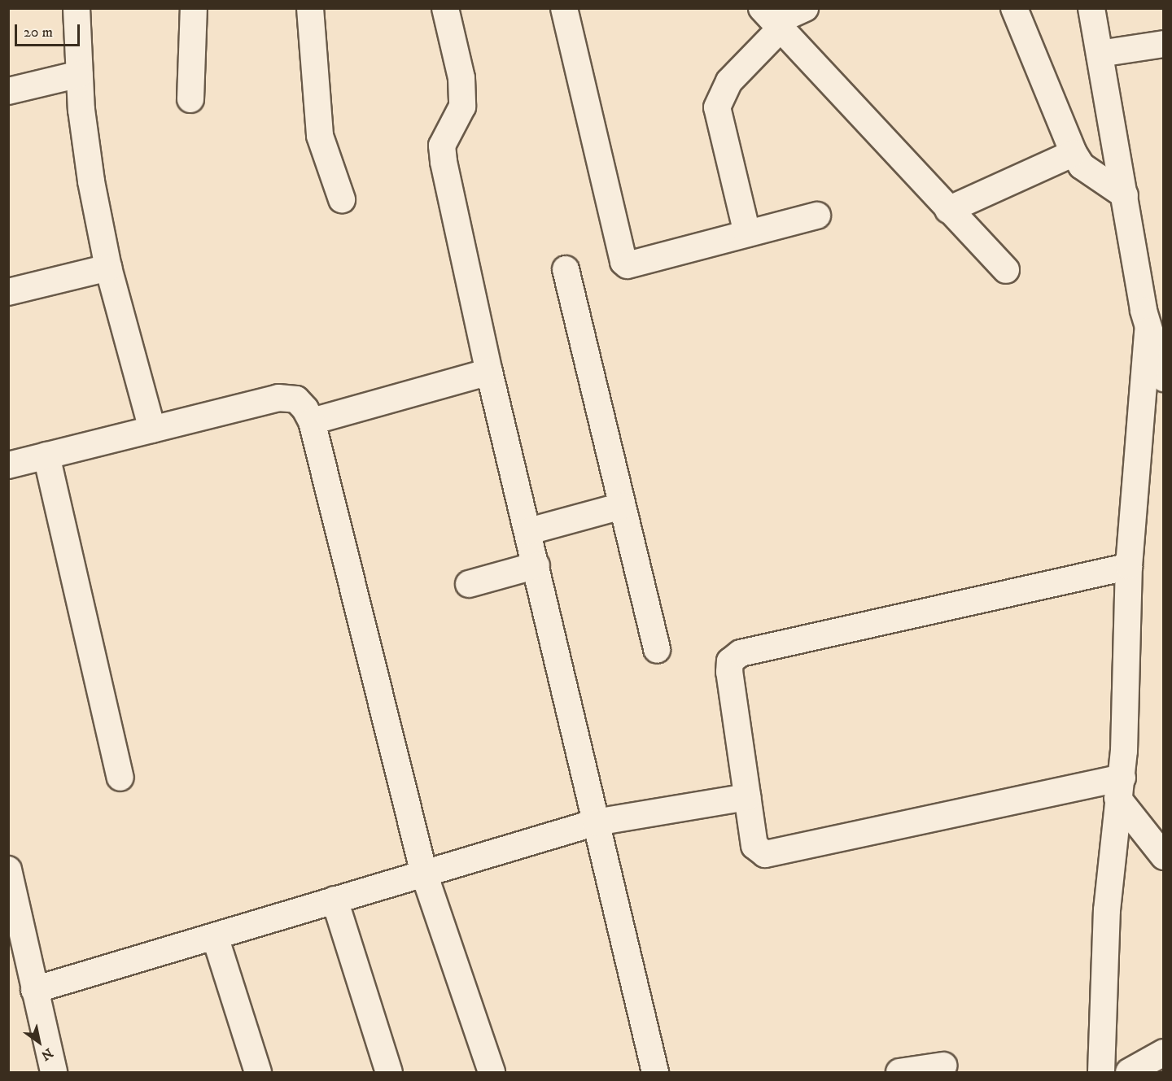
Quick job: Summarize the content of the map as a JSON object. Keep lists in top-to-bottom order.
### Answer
{
  "scale_bar": "20 m",
  "north": "bottom right"
}
